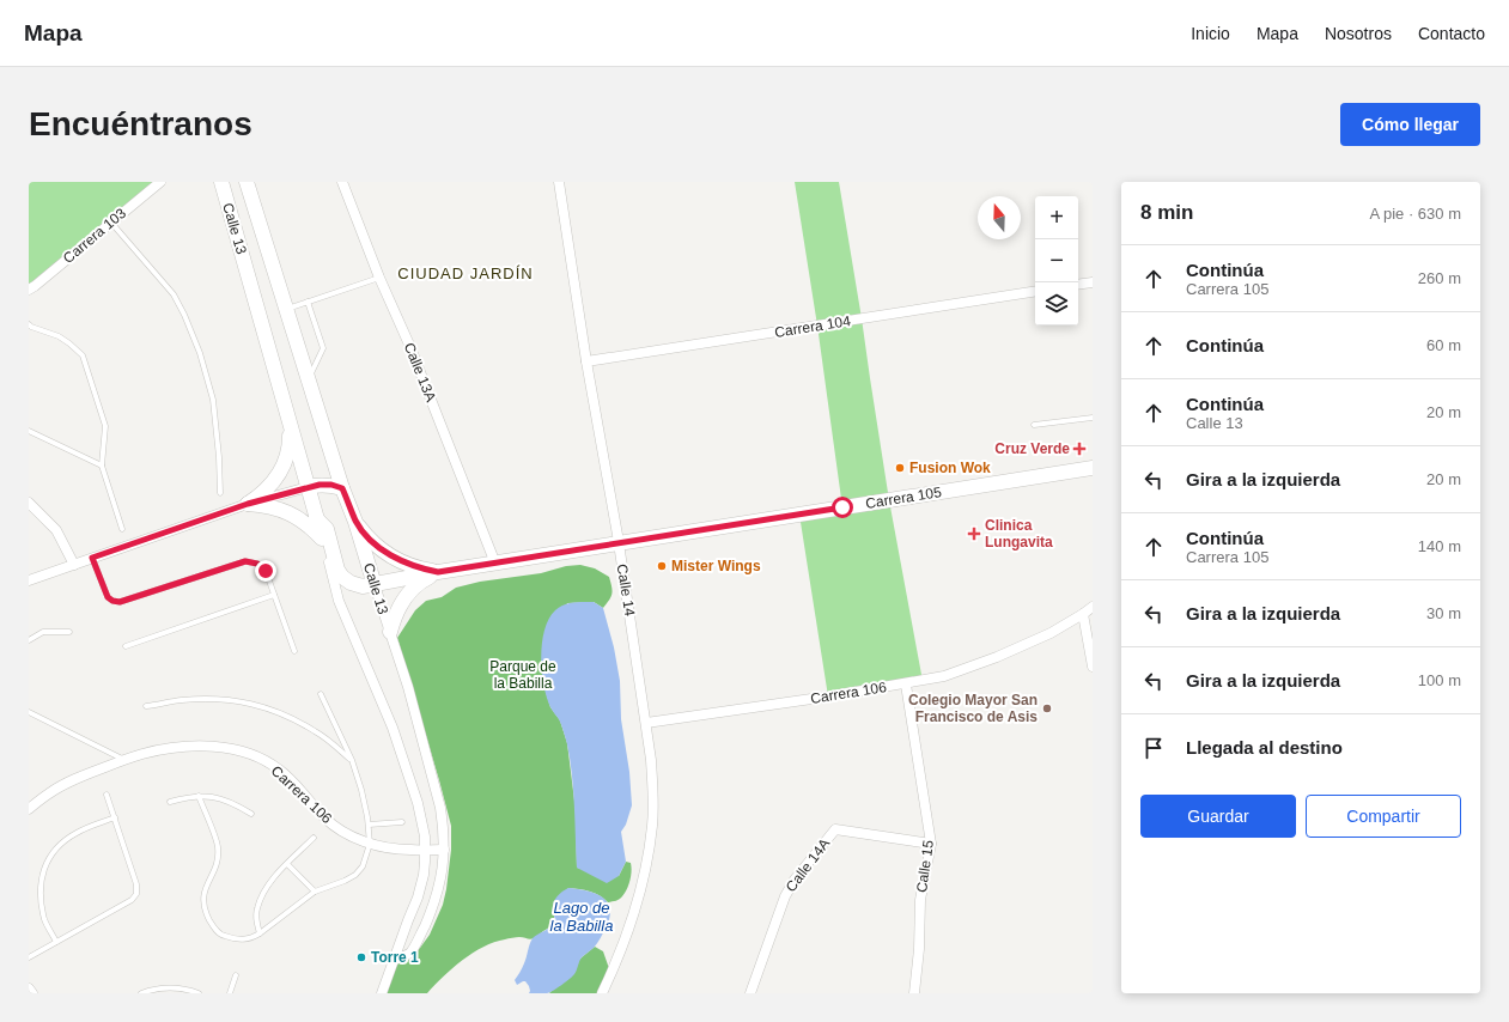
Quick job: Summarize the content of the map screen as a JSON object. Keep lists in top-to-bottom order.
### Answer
{
  "streets": {
    "main road": ["Calle 13", "Carrera 105"],
    "street": [
      "Carrera 103",
      "Carrera 104",
      "Calle 13A",
      "Calle 14",
      "Carrera 106",
      "Calle 14A",
      "Calle 15"
    ]
  },
  "crossings": [
    ["Calle 13", "Carrera 105"],
    ["Calle 13", "Carrera 106"],
    ["Carrera 104", "Calle 14"],
    ["Calle 13A", "Carrera 105"],
    ["Carrera 105", "Calle 14"],
    ["Calle 14", "Carrera 106"],
    ["Carrera 106", "Calle 15"],
    ["Calle 14A", "Calle 15"]
  ],
  "districts": ["CIUDAD JARDÍN"],
  "water": ["Lago de la Babilla"],
  "parks": ["Parque de la Babilla"],
  "places": {
    "health": ["Cruz Verde", "Clinica Lungavita"],
    "other": [
      "Fusion Wok",
      "Mister Wings",
      "Colegio Mayor San Francisco de Asis",
      "Torre 1"
    ]
  },
  "north": "top",
  "page": {
    "header": "Mapa",
    "nav": [
      "Inicio",
      "Mapa",
      "Nosotros",
      "Contacto"
    ],
    "buttons": [
      "Cómo llegar",
      ["Guardar", "Compartir"]
    ],
    "title": "Encuéntranos",
    "heading": ["8 min", "A pie · 630 m"],
    "map_buttons": ["+", "−"],
    "list": [
      ["Continúa", "Carrera 105", "260 m"],
      ["Continúa", "60 m"],
      ["Continúa", "Calle 13", "20 m"],
      ["Gira a la izquierda", "20 m"],
      ["Continúa", "Carrera 105", "140 m"],
      ["Gira a la izquierda", "30 m"],
      ["Gira a la izquierda", "100 m"],
      "Llegada al destino"
    ]
  }
}
